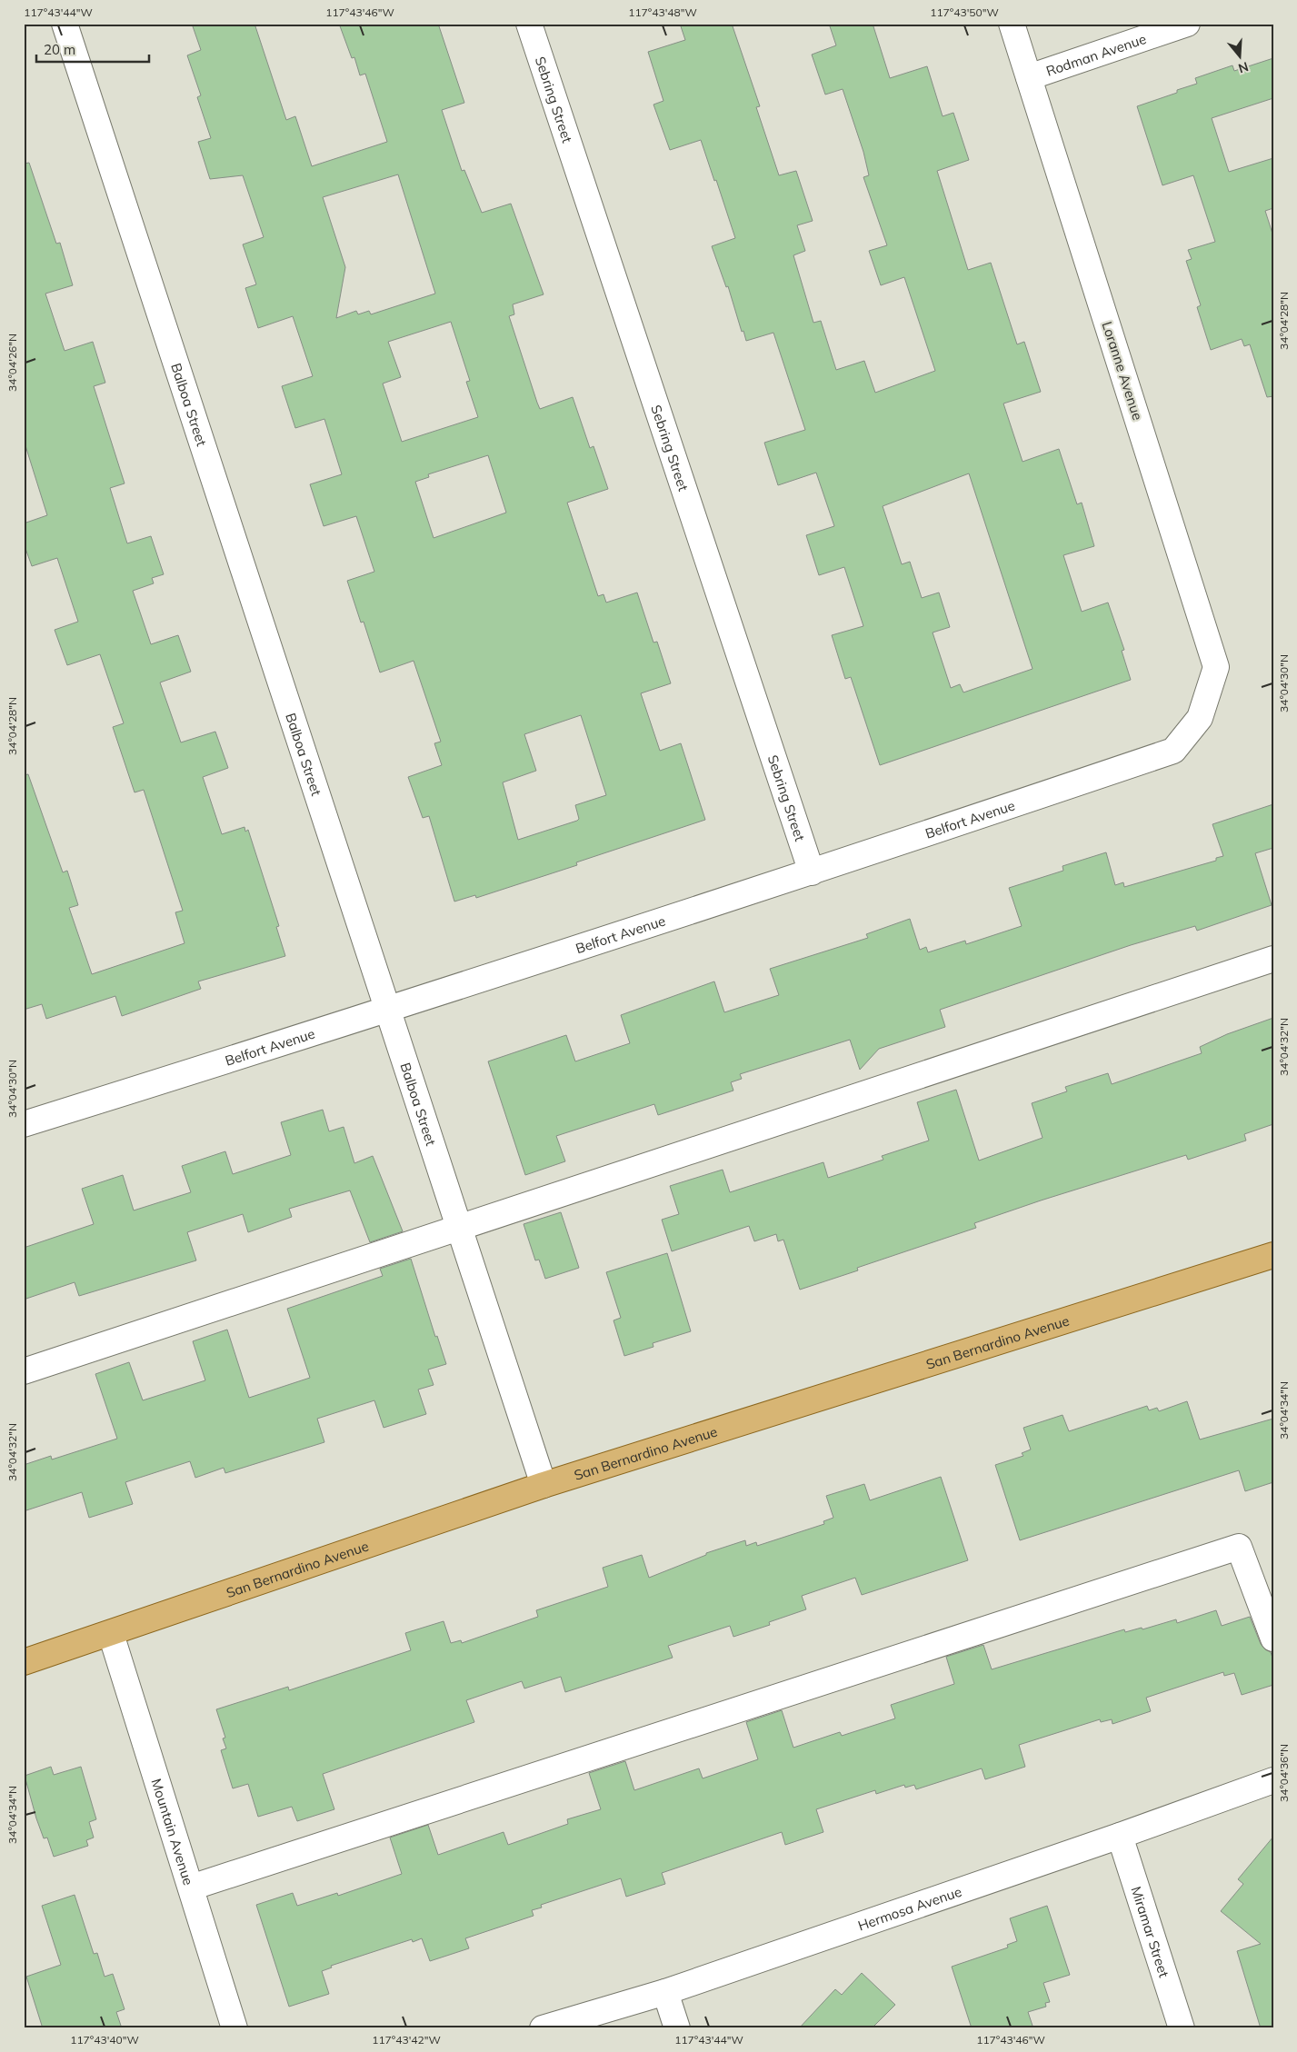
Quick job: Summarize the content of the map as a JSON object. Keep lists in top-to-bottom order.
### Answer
{
  "streets": {
    "main road": ["San Bernardino Avenue"],
    "street": [
      "Rodman Avenue",
      "Sebring Street",
      "Loranne Avenue",
      "Balboa Street",
      "Belfort Avenue",
      "Mountain Avenue",
      "Hermosa Avenue",
      "Miramar Street"
    ]
  },
  "crossings": [
    ["Rodman Avenue", "Loranne Avenue"],
    ["Sebring Street", "Belfort Avenue"],
    ["Loranne Avenue", "Belfort Avenue"],
    ["Balboa Street", "Belfort Avenue"],
    ["Balboa Street", "San Bernardino Avenue"],
    ["San Bernardino Avenue", "Mountain Avenue"],
    ["Hermosa Avenue", "Miramar Street"]
  ],
  "scale_bar": "20 m",
  "north": "bottom",
  "coordinates": [
    "117°43'44\"W",
    "117°43'46\"W",
    "117°43'48\"W",
    "117°43'50\"W",
    "34°04'28\"N",
    "34°04'26\"N",
    "34°04'30\"N",
    "34°04'32\"N",
    "34°04'34\"N",
    "34°04'36\"N",
    "117°43'40\"W",
    "117°43'42\"W"
  ]
}
